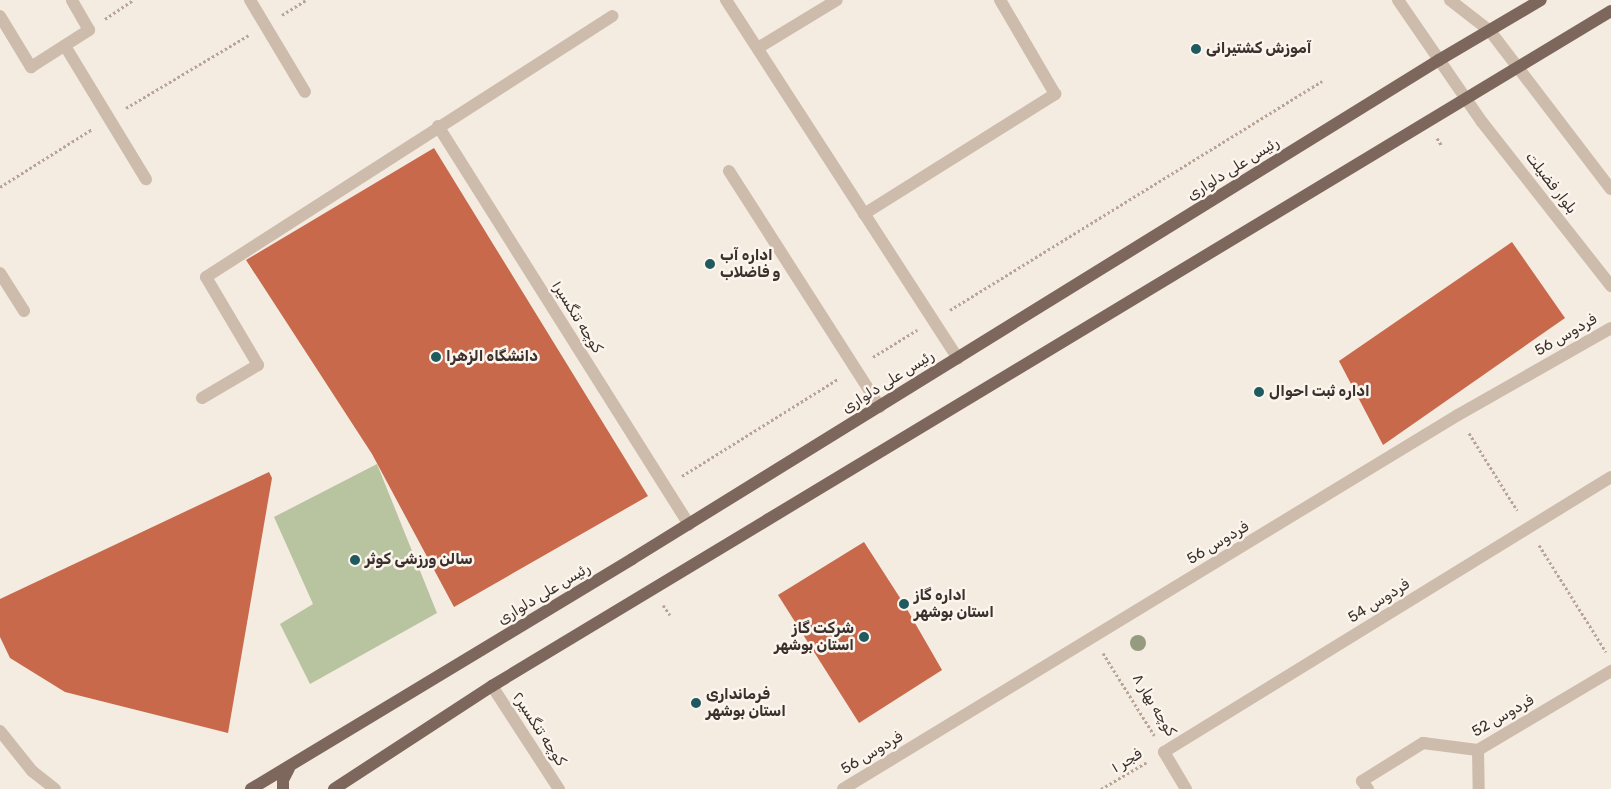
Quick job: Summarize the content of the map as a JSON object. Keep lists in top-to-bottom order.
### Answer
{
  "streets": {
    "main road": ["رئیس علی دلواری"],
    "street": [
      "بلوار فضیلت",
      "کوچه تنگسیر۱",
      "فردوس 56",
      "فردوس 54",
      "کوچه بهار ۸",
      "فردوس 52",
      "کوچه تنگسیر۲"
    ],
    "path": ["فجر ۱"]
  },
  "crossings": [
    ["رئیس علی دلواری", "بلوار فضیلت"],
    ["رئیس علی دلواری", "کوچه تنگسیر۱"],
    ["فردوس 56", "کوچه بهار ۸"],
    ["فردوس 54", "کوچه بهار ۸"],
    ["فردوس 54", "فجر ۱"],
    ["کوچه بهار ۸", "فجر ۱"]
  ],
  "places": [
    "آموزش کشتیرانی",
    "اداره آب و فاضلاب",
    "دانشگاه الزهرا",
    "اداره ثبت احوال",
    "سالن ورزشی کوثر",
    "اداره گاز استان بوشهر",
    "شرکت گاز استان بوشهر",
    "فرمانداری استان بوشهر"
  ]
}
